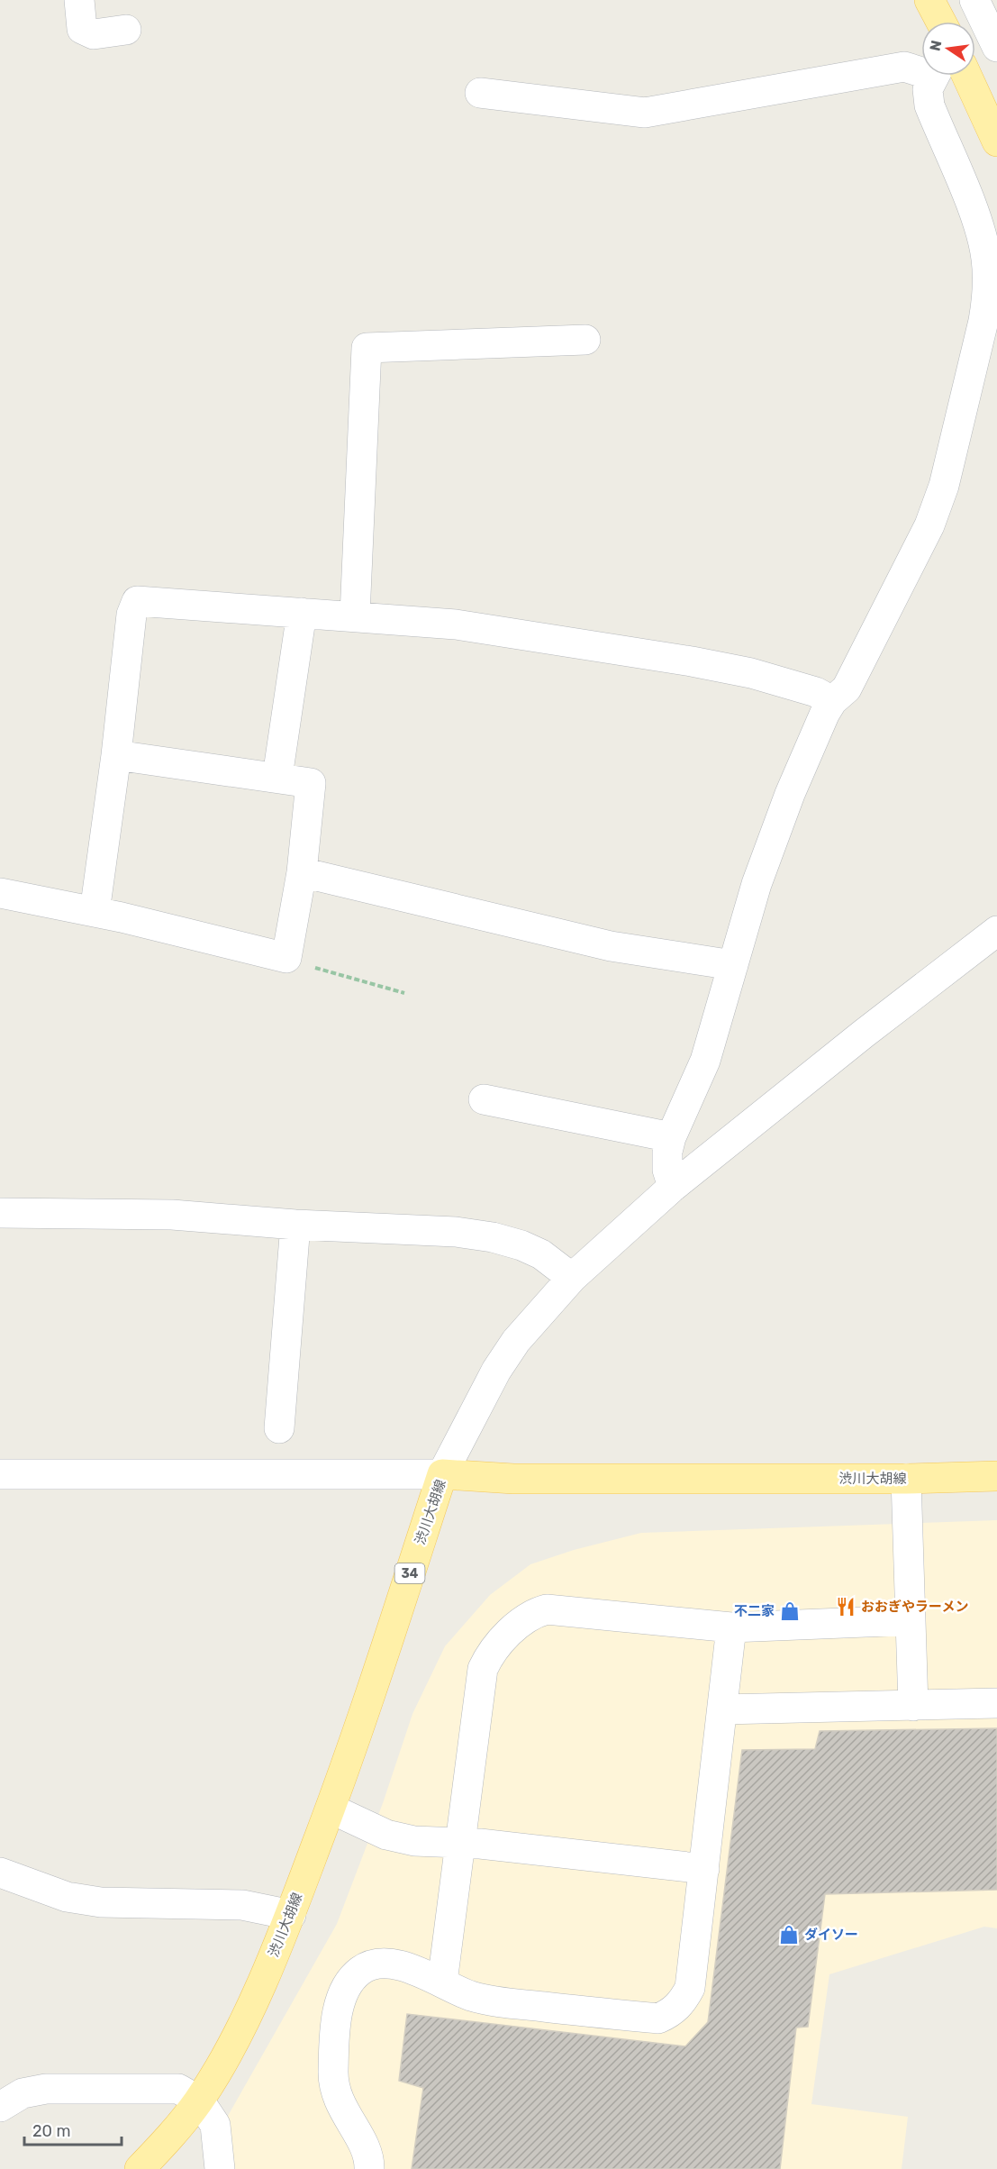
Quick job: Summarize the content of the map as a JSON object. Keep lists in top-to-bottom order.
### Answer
{
  "streets": {
    "main road": ["渋川大胡線", "34"]
  },
  "places": {
    "restaurant": ["おおぎやラーメン"],
    "shop": ["不二家", "ダイソー"]
  },
  "scale_bar": "20 m",
  "north": "left"
}
